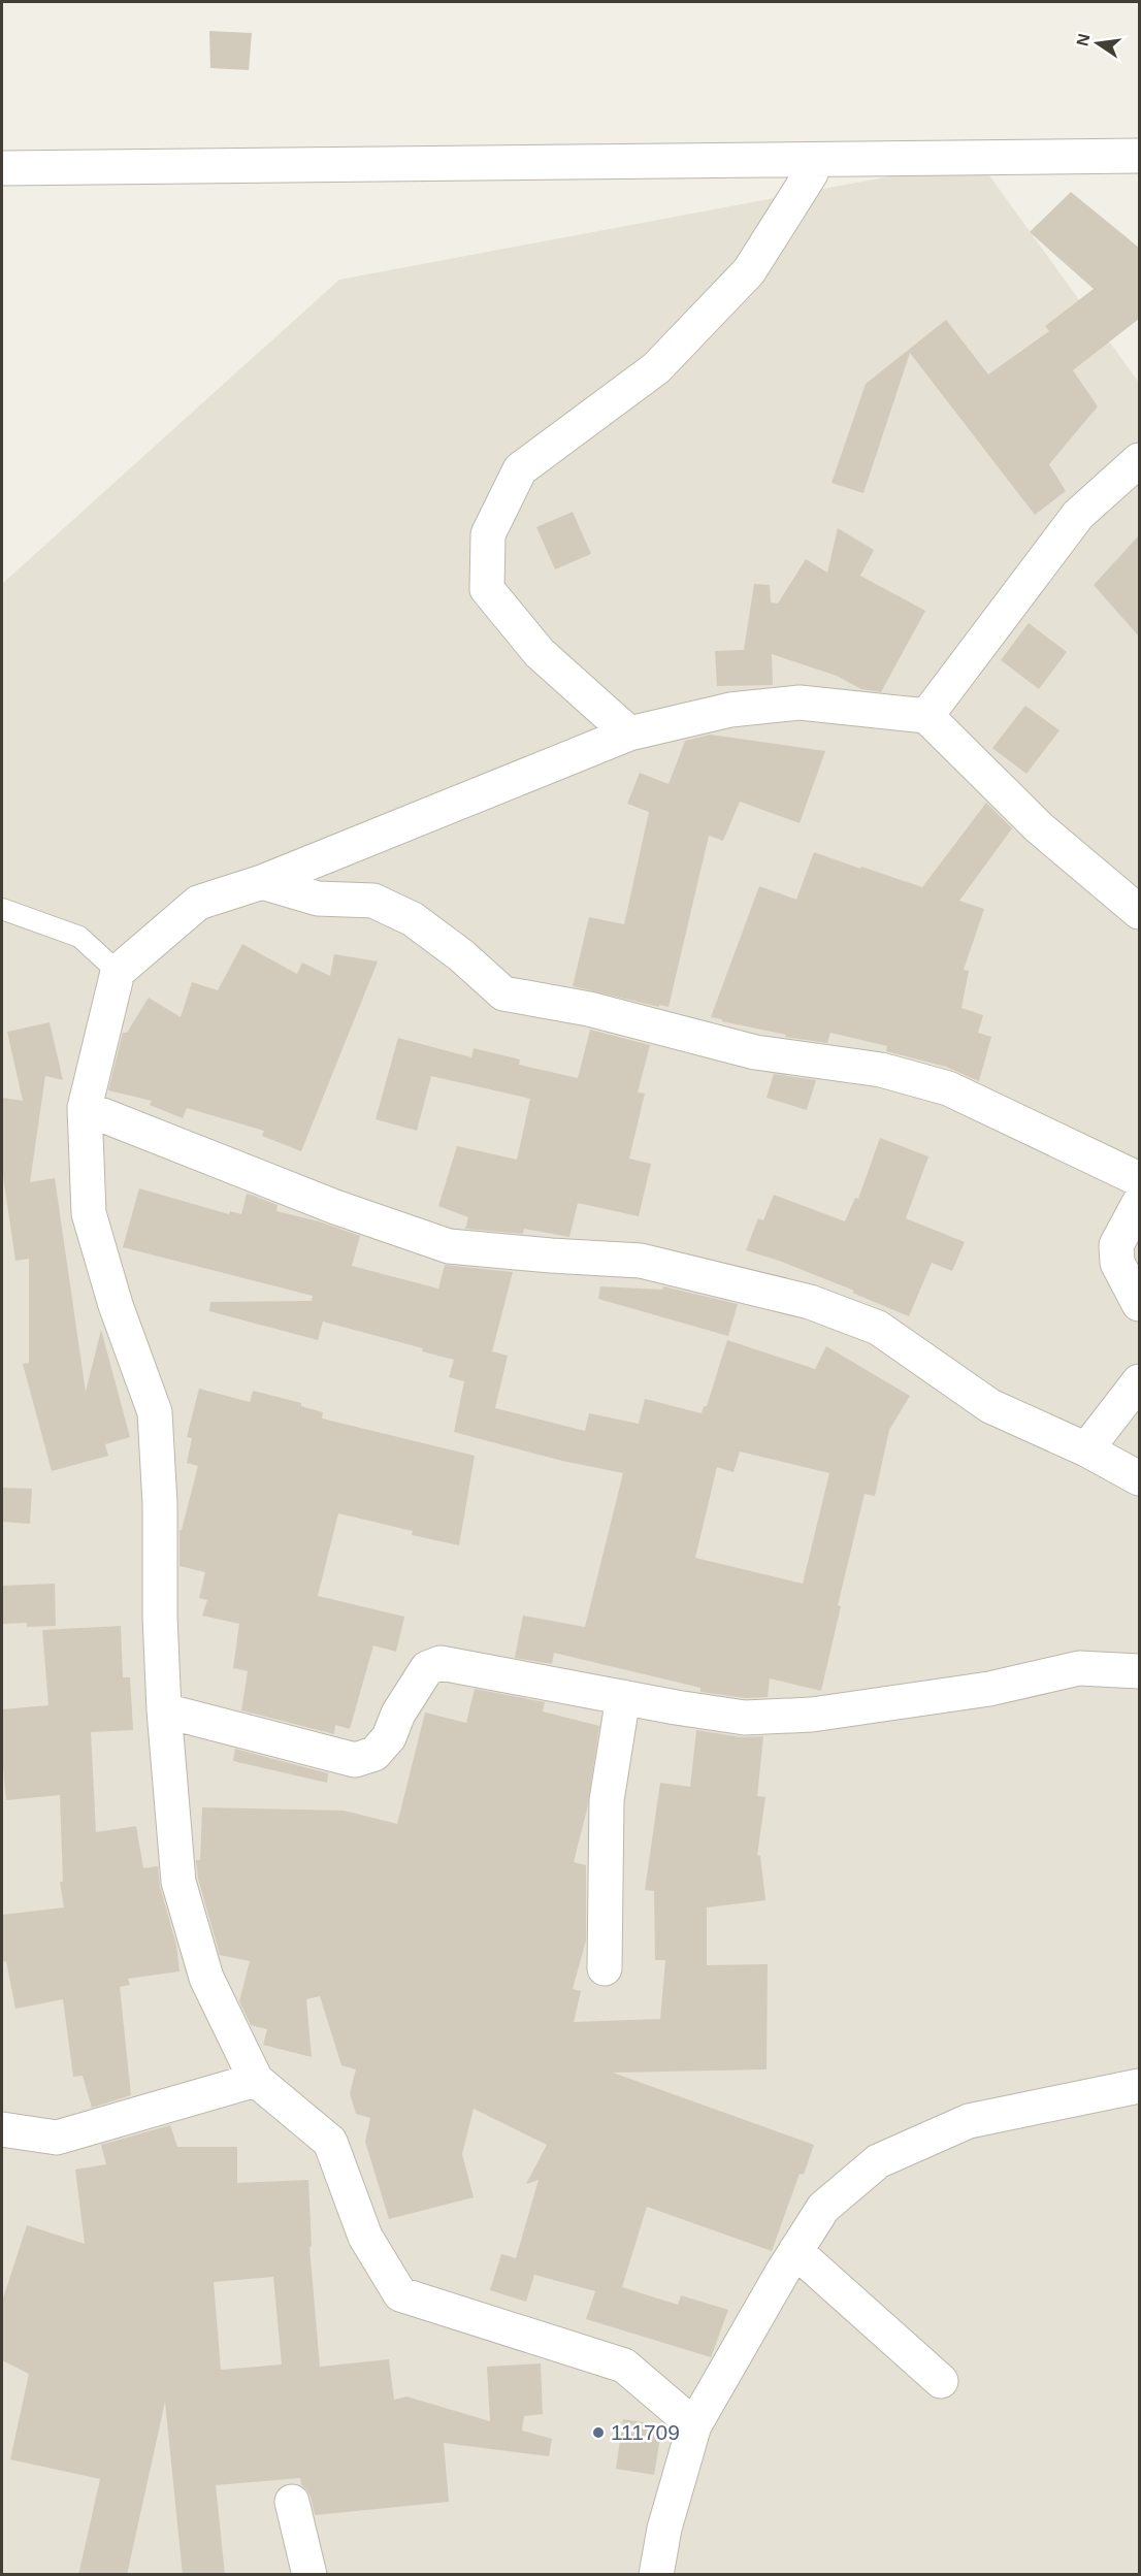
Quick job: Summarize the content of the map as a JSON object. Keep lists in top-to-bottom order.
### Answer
{
  "places": ["111709"],
  "north": "left"
}
